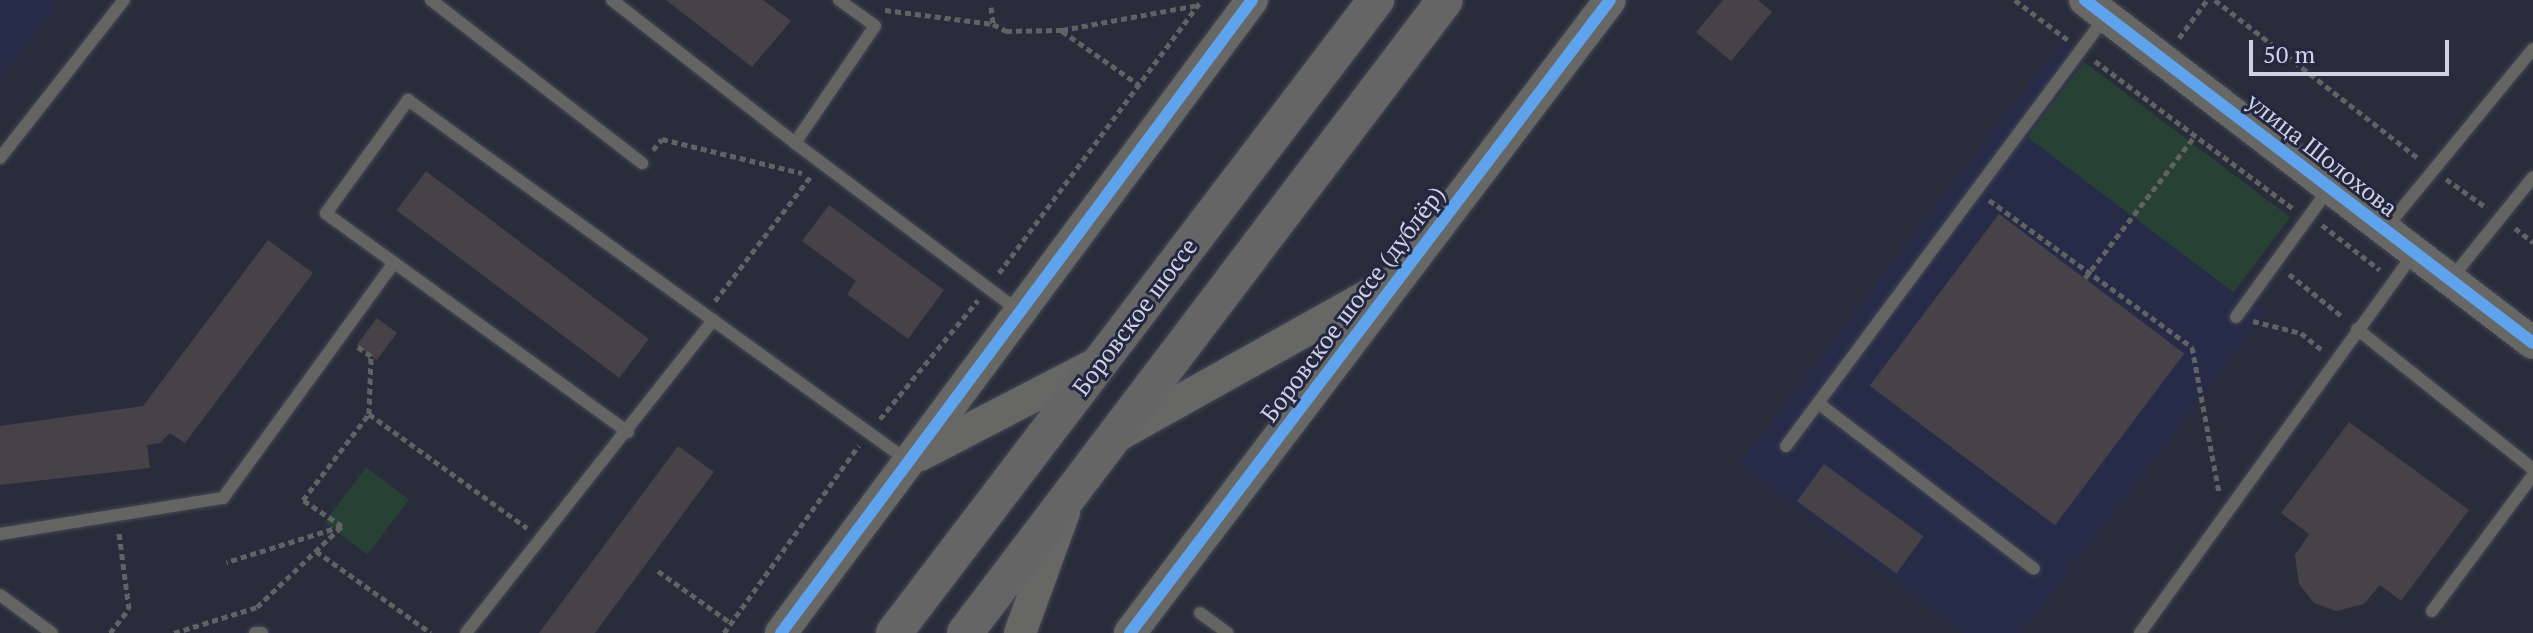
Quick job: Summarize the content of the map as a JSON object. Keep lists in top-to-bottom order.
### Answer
{
  "streets": {
    "main road": ["Боровское шоссе"],
    "street": ["улица Шолохова", "Боровское шоссе (дублёр)"]
  },
  "scale_bar": "50 m"
}
